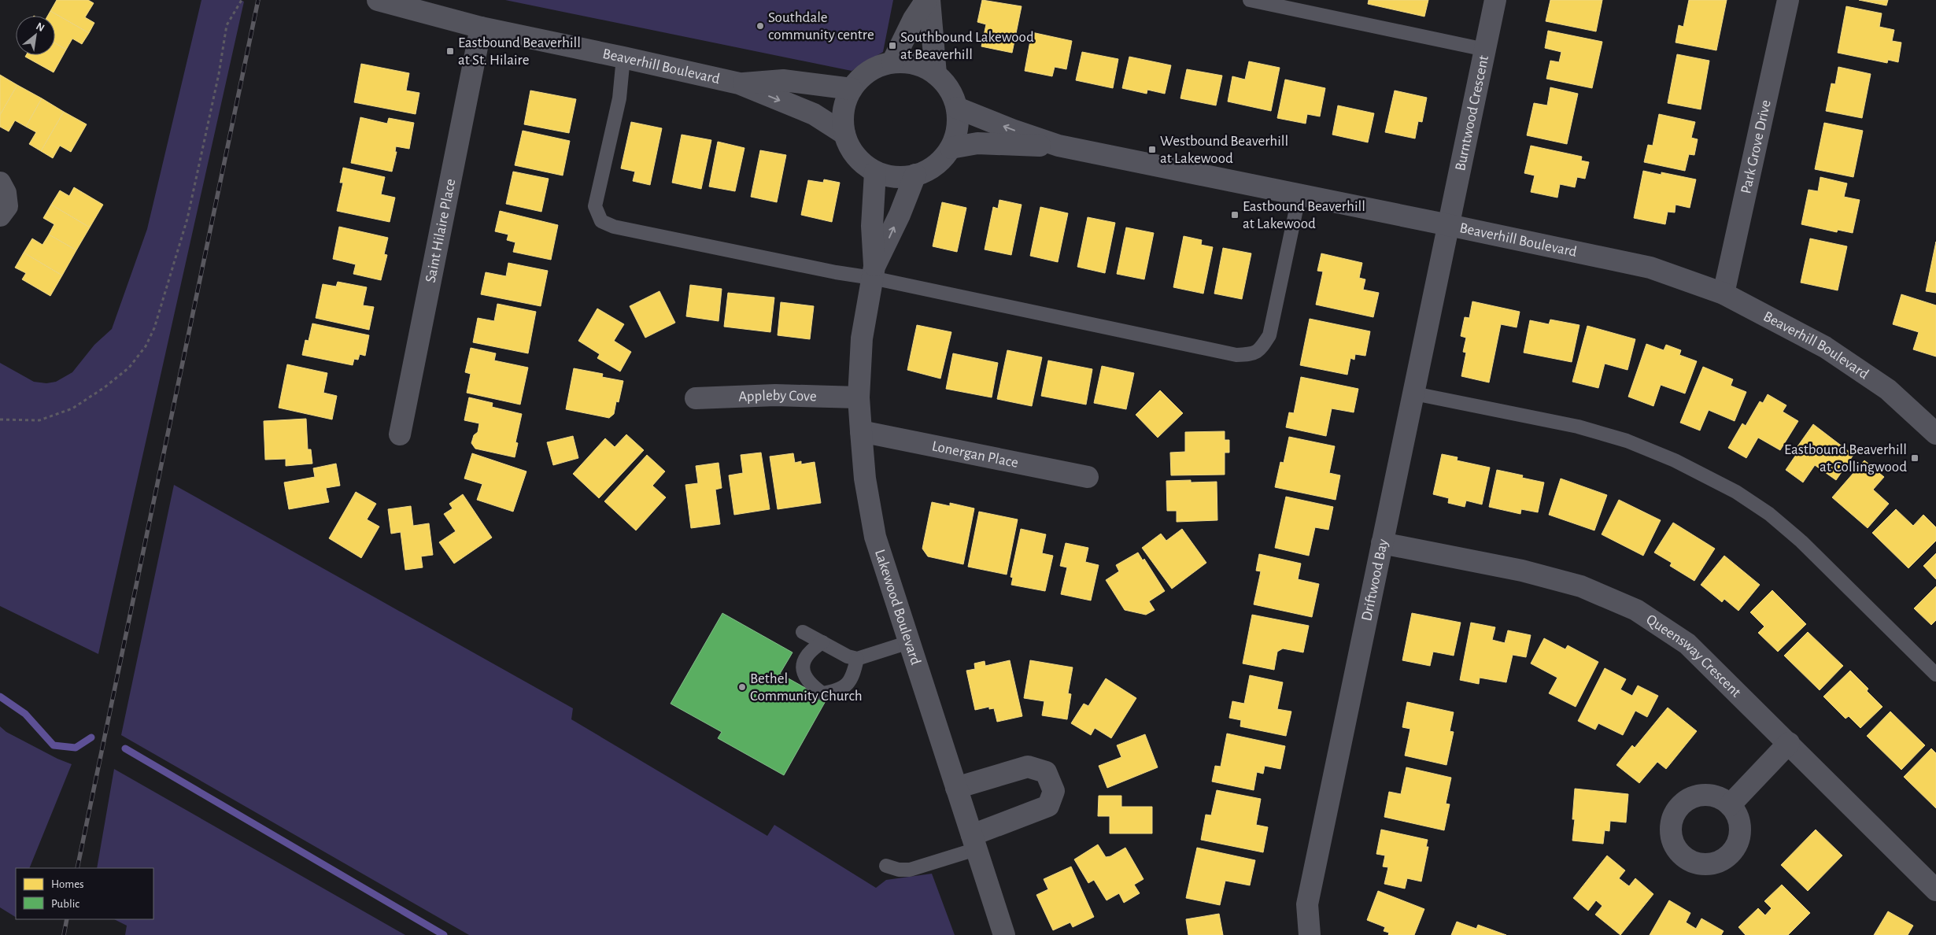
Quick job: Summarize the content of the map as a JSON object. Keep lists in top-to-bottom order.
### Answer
{
  "streets": {
    "street": [
      "Beaverhill Boulevard",
      "Burntwood Crescent",
      "Park Grove Drive",
      "Saint Hilaire Place",
      "Appleby Cove",
      "Lonergan Place",
      "Driftwood Bay",
      "Lakewood Boulevard",
      "Queensway Crescent"
    ]
  },
  "crossings": [
    ["Beaverhill Boulevard", "Burntwood Crescent"],
    ["Beaverhill Boulevard", "Park Grove Drive"],
    ["Beaverhill Boulevard", "Saint Hilaire Place"],
    ["Beaverhill Boulevard", "Driftwood Bay"],
    ["Beaverhill Boulevard", "Lakewood Boulevard"],
    ["Burntwood Crescent", "Driftwood Bay"],
    ["Appleby Cove", "Lakewood Boulevard"],
    ["Lonergan Place", "Lakewood Boulevard"],
    ["Driftwood Bay", "Queensway Crescent"]
  ],
  "places": {
    "other": ["Southdale community centre", "Bethel Community Church"],
    "transit": [
      "Southbound Lakewood at Beaverhill",
      "Eastbound Beaverhill at St. Hilaire",
      "Westbound Beaverhill at Lakewood",
      "Eastbound Beaverhill at Lakewood",
      "Eastbound Beaverhill at Collingwood"
    ]
  },
  "legend": ["Homes", "Public"],
  "north": "top right"
}
